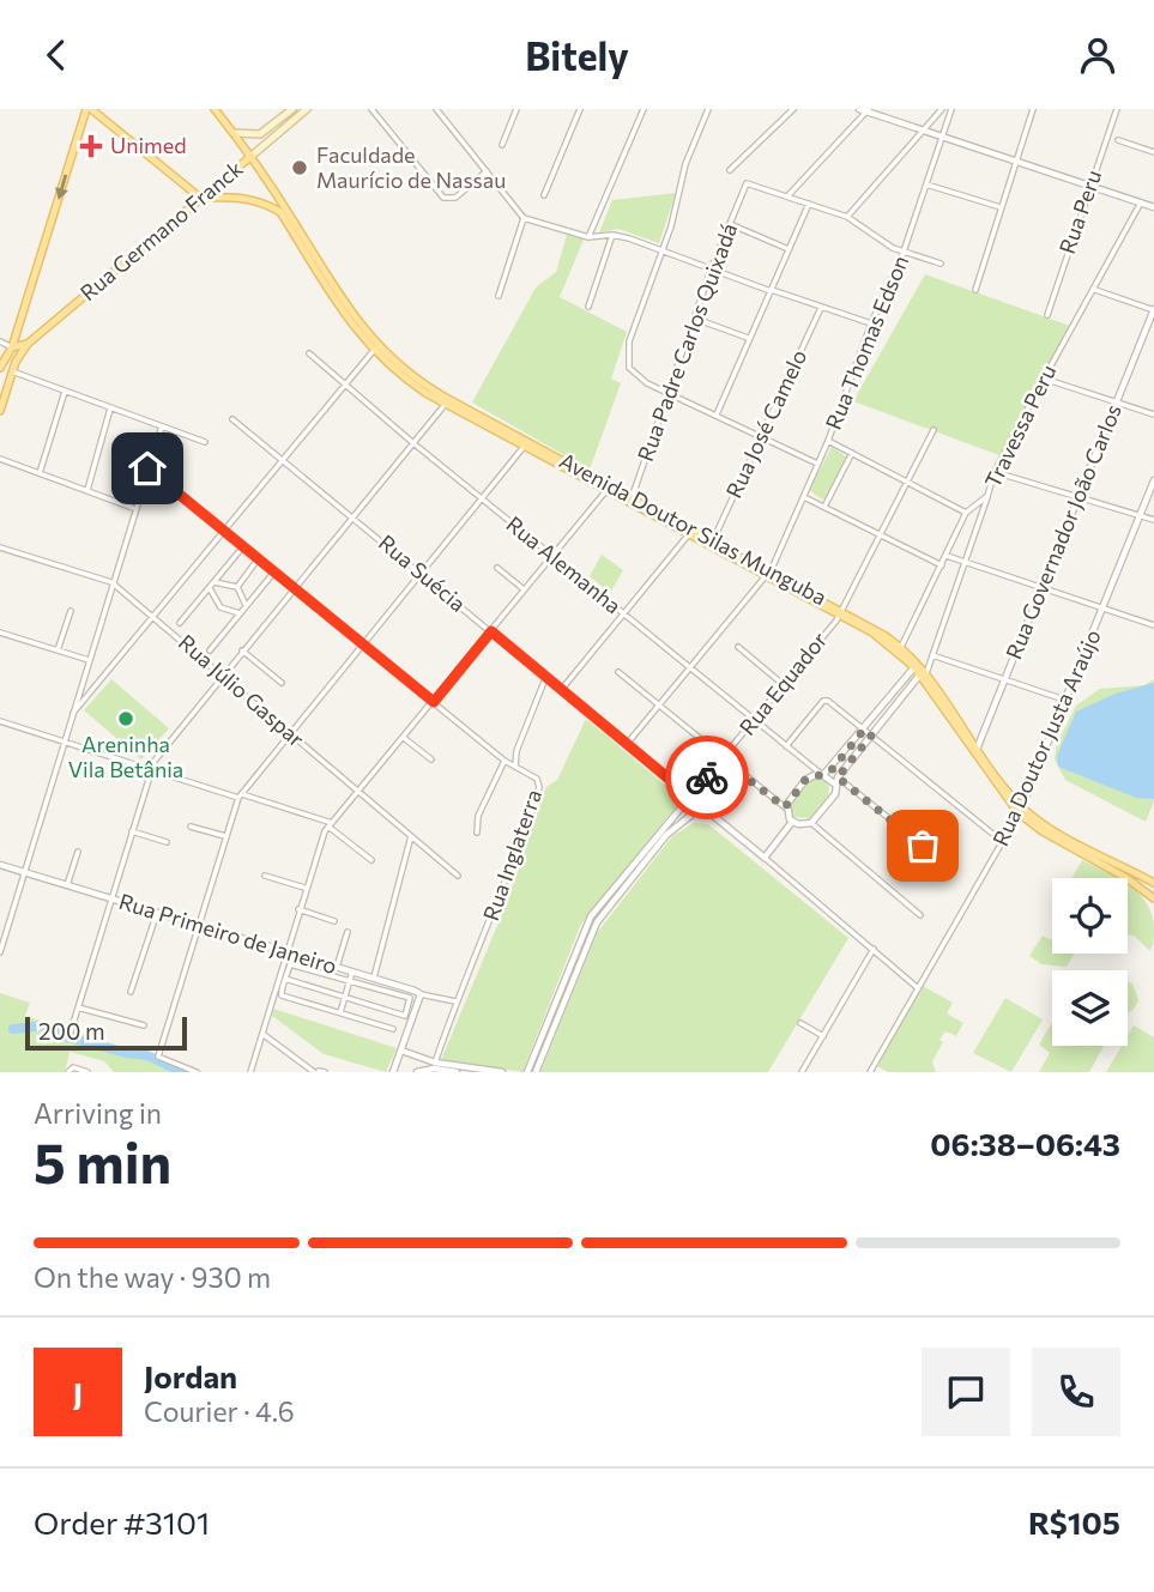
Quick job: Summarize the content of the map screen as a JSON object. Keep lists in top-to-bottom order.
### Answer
{
  "streets": {
    "main road": ["Rua Germano Franck", "Avenida Doutor Silas Munguba"],
    "street": [
      "Rua Peru",
      "Rua Padre Carlos Quixadá",
      "Rua Thomas Edson",
      "Rua José Camelo",
      "Travessa Peru",
      "Rua Governador João Carlos",
      "Rua Alemanha",
      "Rua Suécia",
      "Rua Equador",
      "Rua Júlio Gaspar",
      "Rua Doutor Justa Araújo",
      "Rua Inglaterra",
      "Rua Primeiro de Janeiro"
    ]
  },
  "crossings": [
    ["Rua Germano Franck", "Avenida Doutor Silas Munguba"],
    ["Rua Padre Carlos Quixadá", "Avenida Doutor Silas Munguba"],
    ["Rua Thomas Edson", "Avenida Doutor Silas Munguba"],
    ["Rua Thomas Edson", "Rua Alemanha"],
    ["Rua Thomas Edson", "Rua Suécia"],
    ["Rua José Camelo", "Avenida Doutor Silas Munguba"],
    ["Travessa Peru", "Avenida Doutor Silas Munguba"],
    ["Avenida Doutor Silas Munguba", "Rua Governador João Carlos"],
    ["Avenida Doutor Silas Munguba", "Rua Equador"],
    ["Avenida Doutor Silas Munguba", "Rua Doutor Justa Araújo"],
    ["Rua Alemanha", "Rua Equador"],
    ["Rua Suécia", "Rua Equador"],
    ["Rua Suécia", "Rua Doutor Justa Araújo"],
    ["Rua Inglaterra", "Rua Primeiro de Janeiro"]
  ],
  "places": {
    "health": ["Unimed"],
    "other": ["Faculdade Maurício de Nassau", "Areninha Vila Betânia"]
  },
  "scale_bar": "200 m",
  "page": {
    "header": "Bitely",
    "scale": "200 m",
    "heading": ["5 min", "Arriving in", "06:38–06:43"],
    "panel": [
      "Jordan",
      "Courier · 4.6",
      "Order #3101",
      "R$105"
    ],
    "bar": "On the way · 930 m",
    "round": "J"
  }
}
